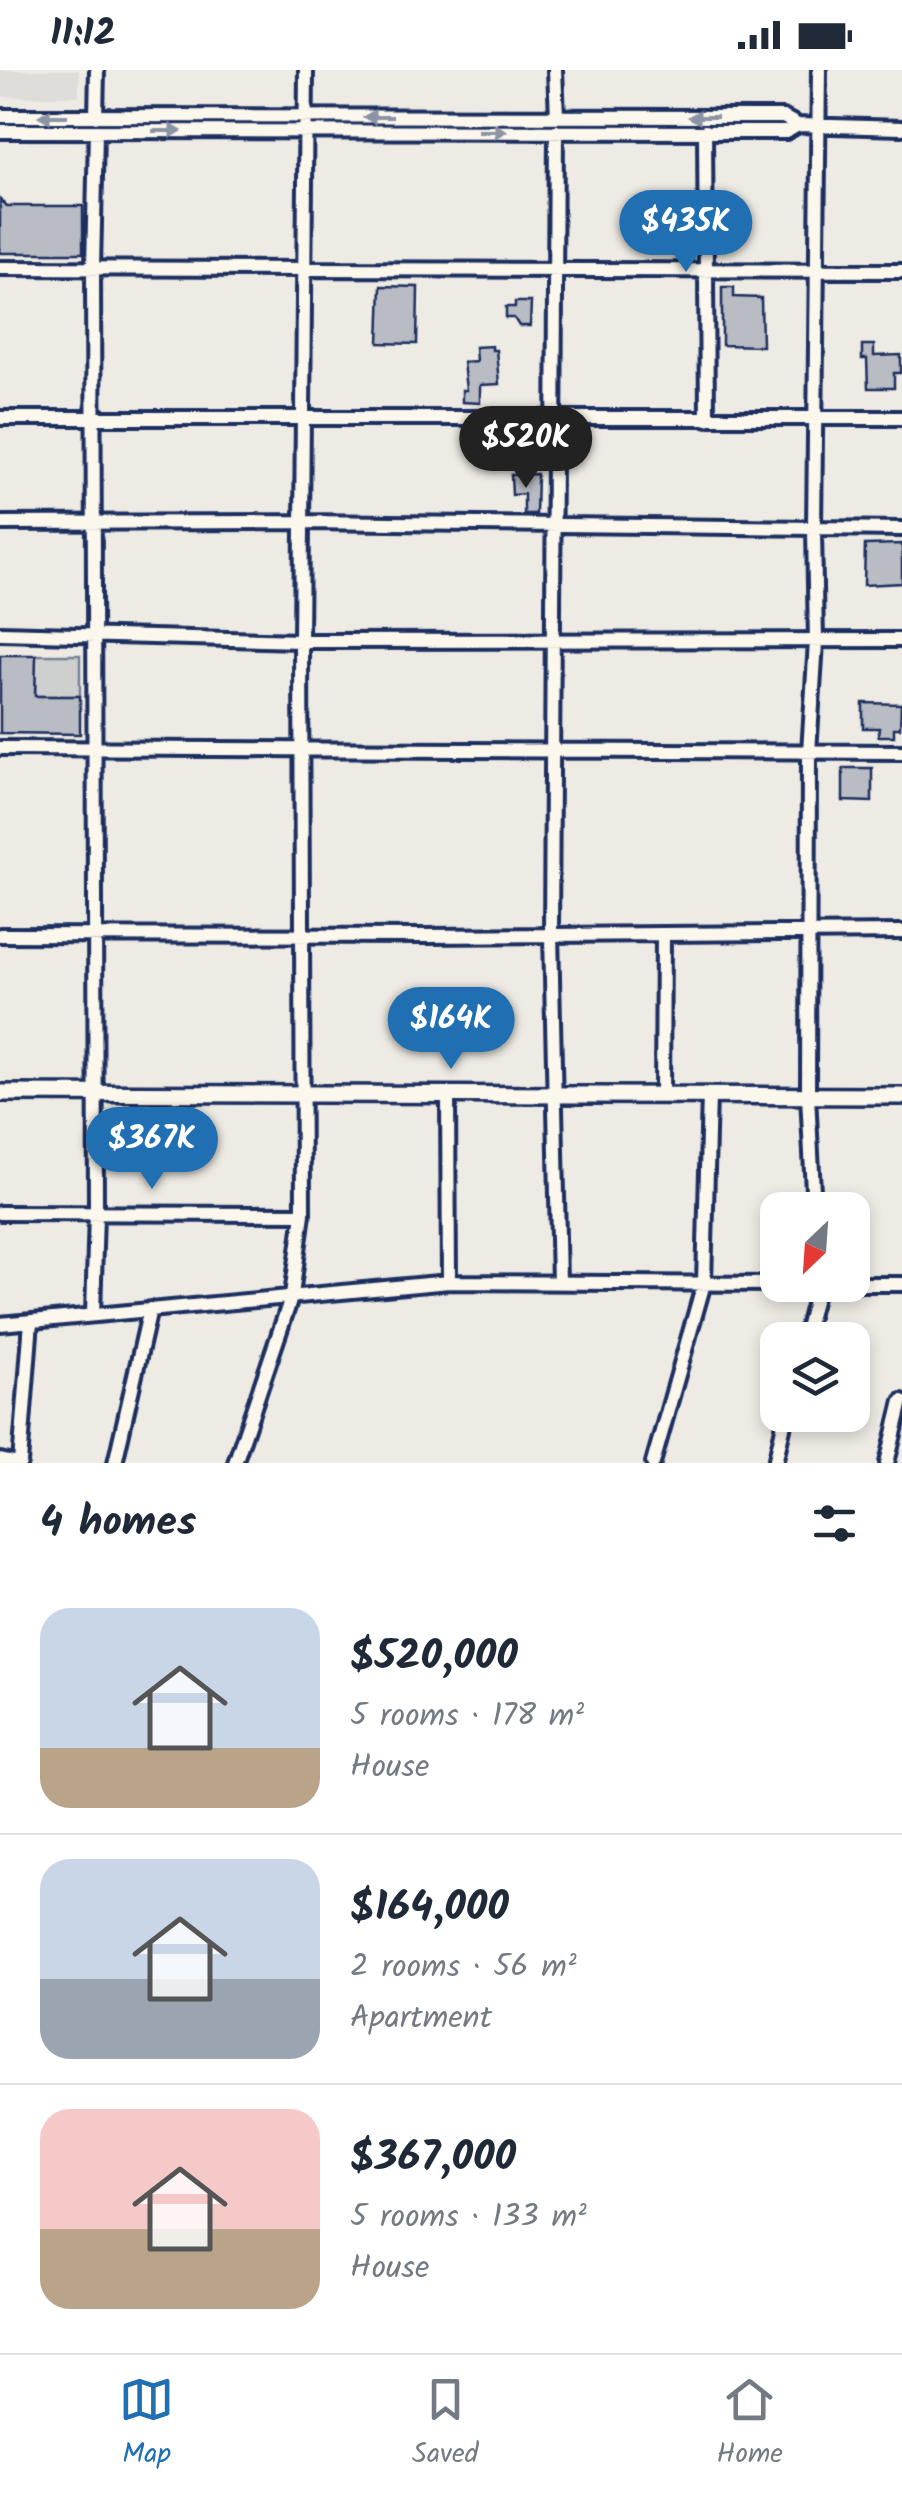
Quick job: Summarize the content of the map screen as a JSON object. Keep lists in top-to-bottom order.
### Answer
{
  "north": "bottom left",
  "page": {
    "status": "11:12",
    "price": [
      "$435K",
      "$520K",
      "$164K",
      "$367K"
    ],
    "heading": "4 homes",
    "list": [
      {
        "name": "$520,000",
        "note": "5 rooms · 178 m² · House"
      },
      {
        "name": "$164,000",
        "note": "2 rooms · 56 m² · Apartment"
      },
      {
        "name": "$367,000",
        "note": "5 rooms · 133 m² · House"
      }
    ],
    "tabs": ["Map", "Saved", "Home"]
  }
}
